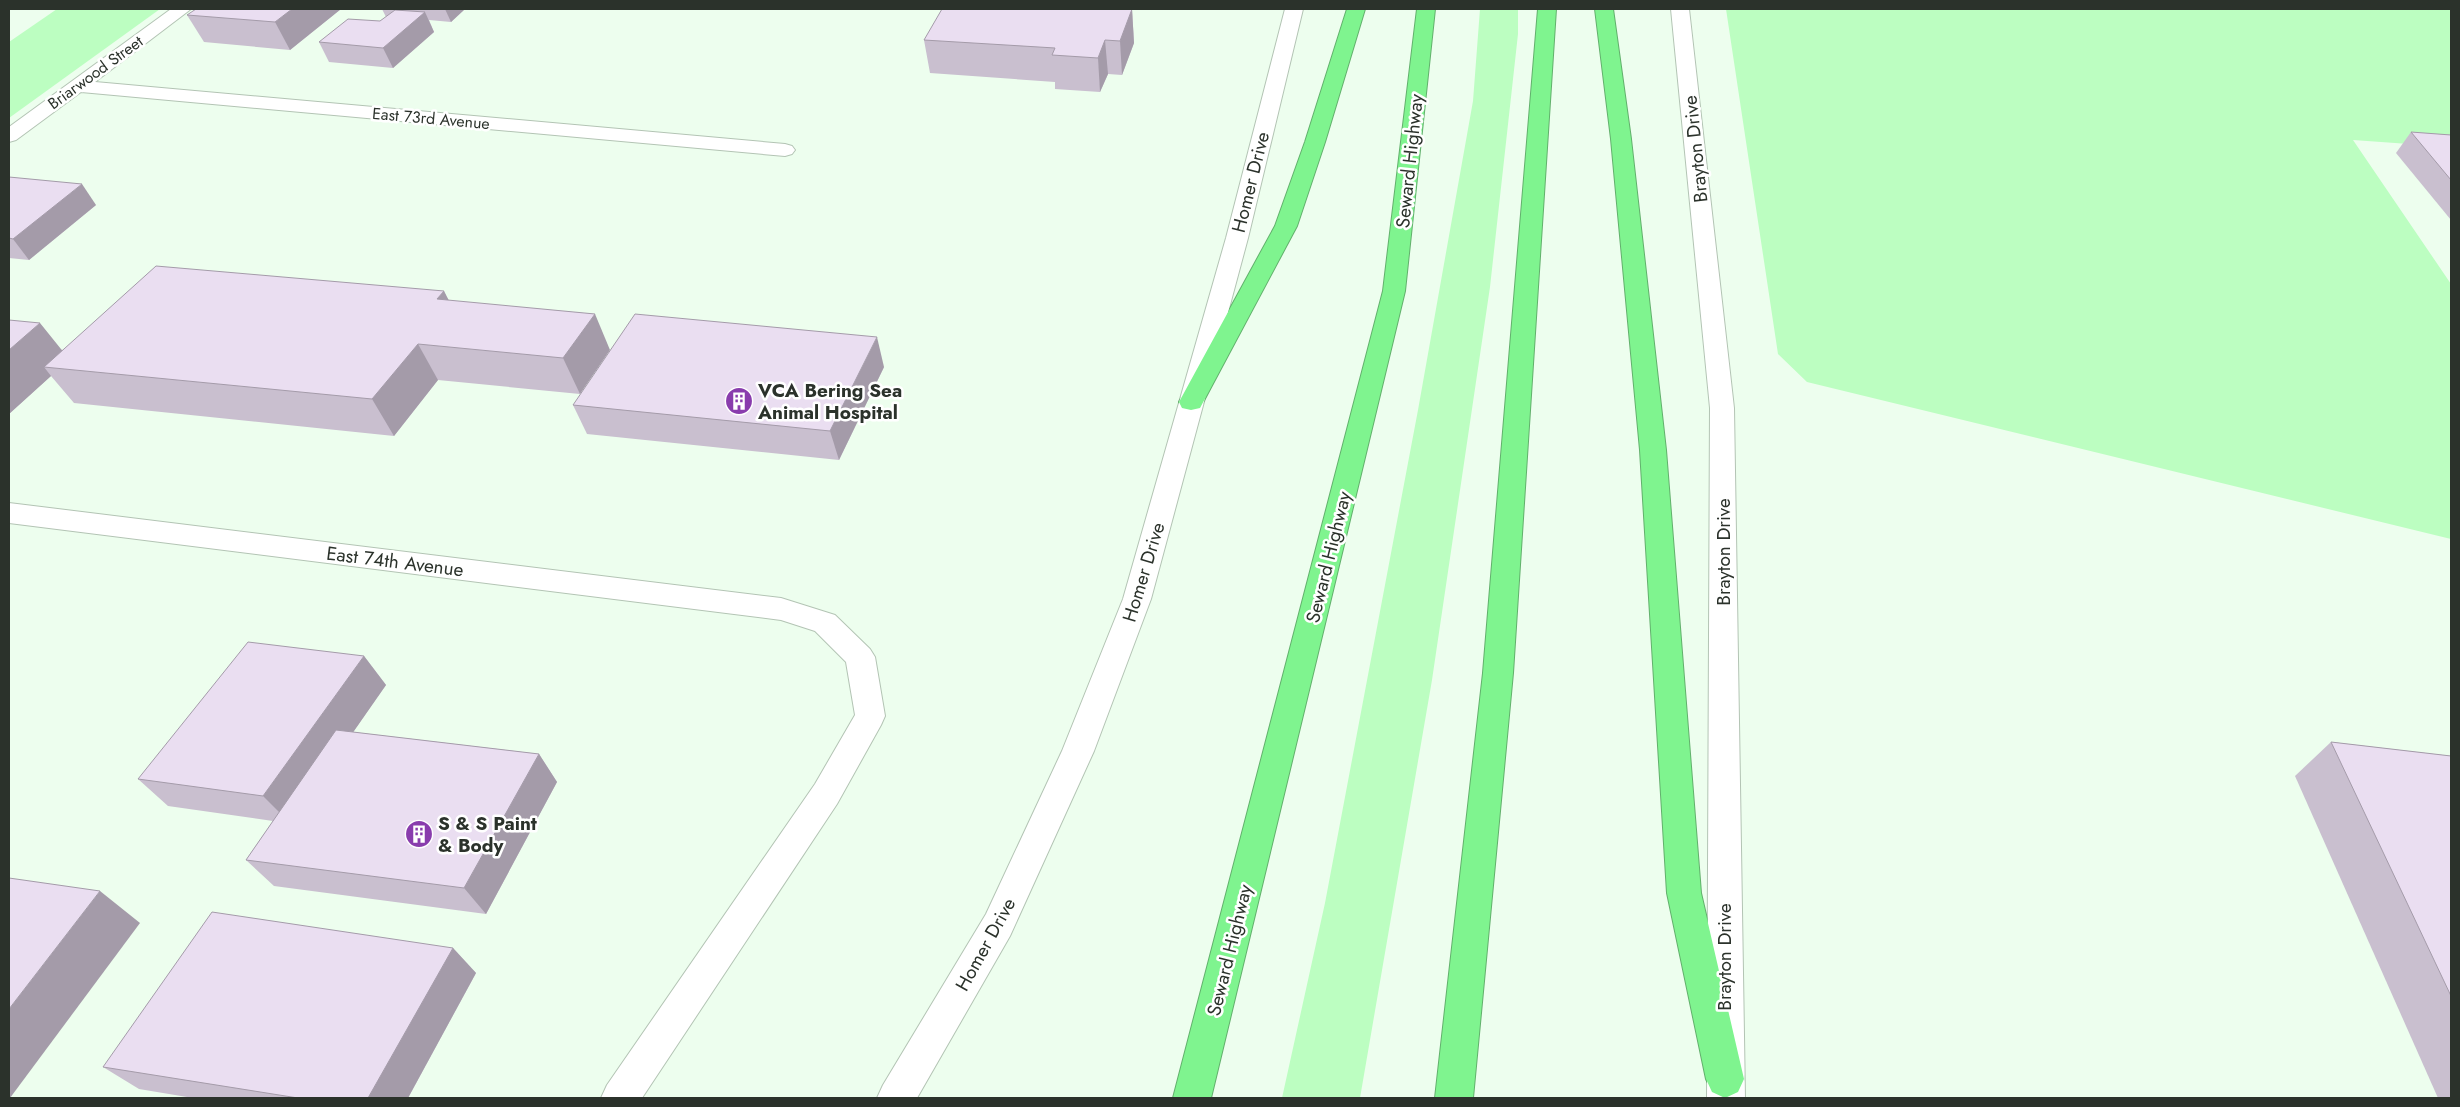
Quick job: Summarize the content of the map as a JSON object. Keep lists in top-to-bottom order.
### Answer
{
  "streets": {
    "highway": ["Seward Highway"],
    "street": [
      "Briarwood Street",
      "East 73rd Avenue",
      "Brayton Drive",
      "Homer Drive",
      "East 74th Avenue"
    ]
  },
  "crossings": [
    ["Briarwood Street", "East 73rd Avenue"]
  ],
  "places": {
    "building": ["VCA Bering Sea Animal Hospital", "S & S Paint & Body"]
  }
}
